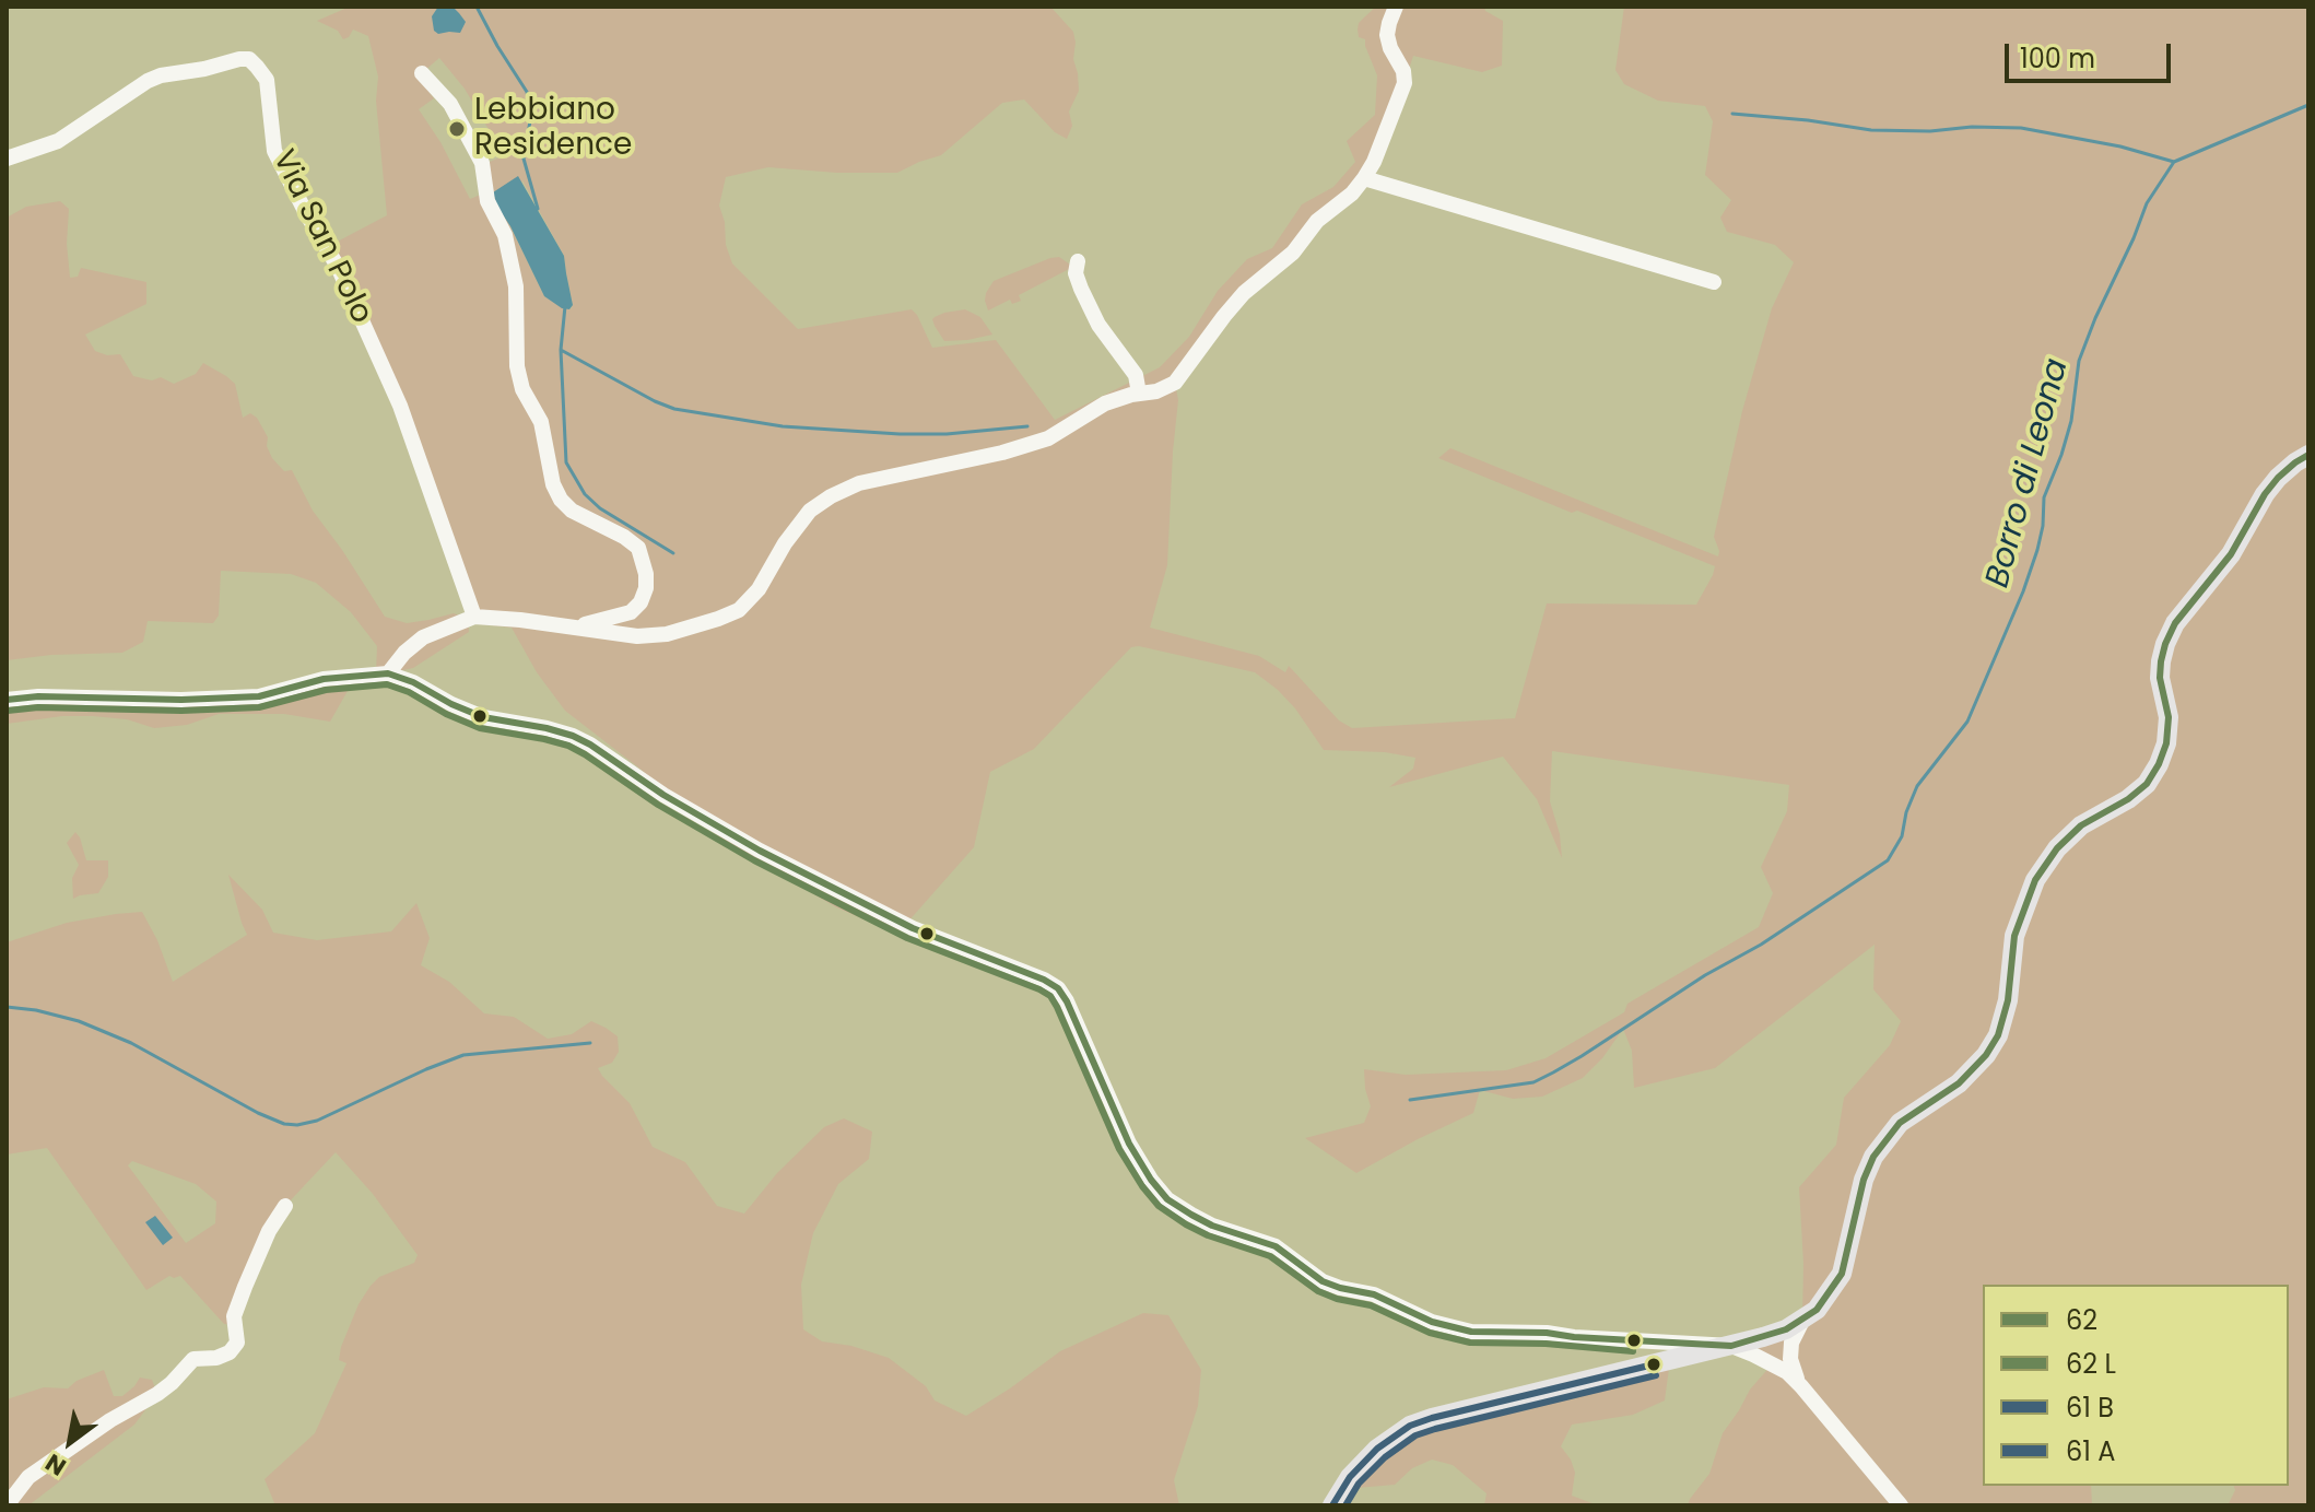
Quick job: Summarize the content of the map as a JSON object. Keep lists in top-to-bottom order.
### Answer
{
  "streets": {
    "street": ["Via San Polo"]
  },
  "water": ["Borro di Leona"],
  "places": ["Lebbiano Residence"],
  "lines": ["transit line 62"],
  "legend": [
    "62",
    "62 L",
    "61 B",
    "61 A"
  ],
  "scale_bar": "100 m",
  "north": "bottom left"
}
